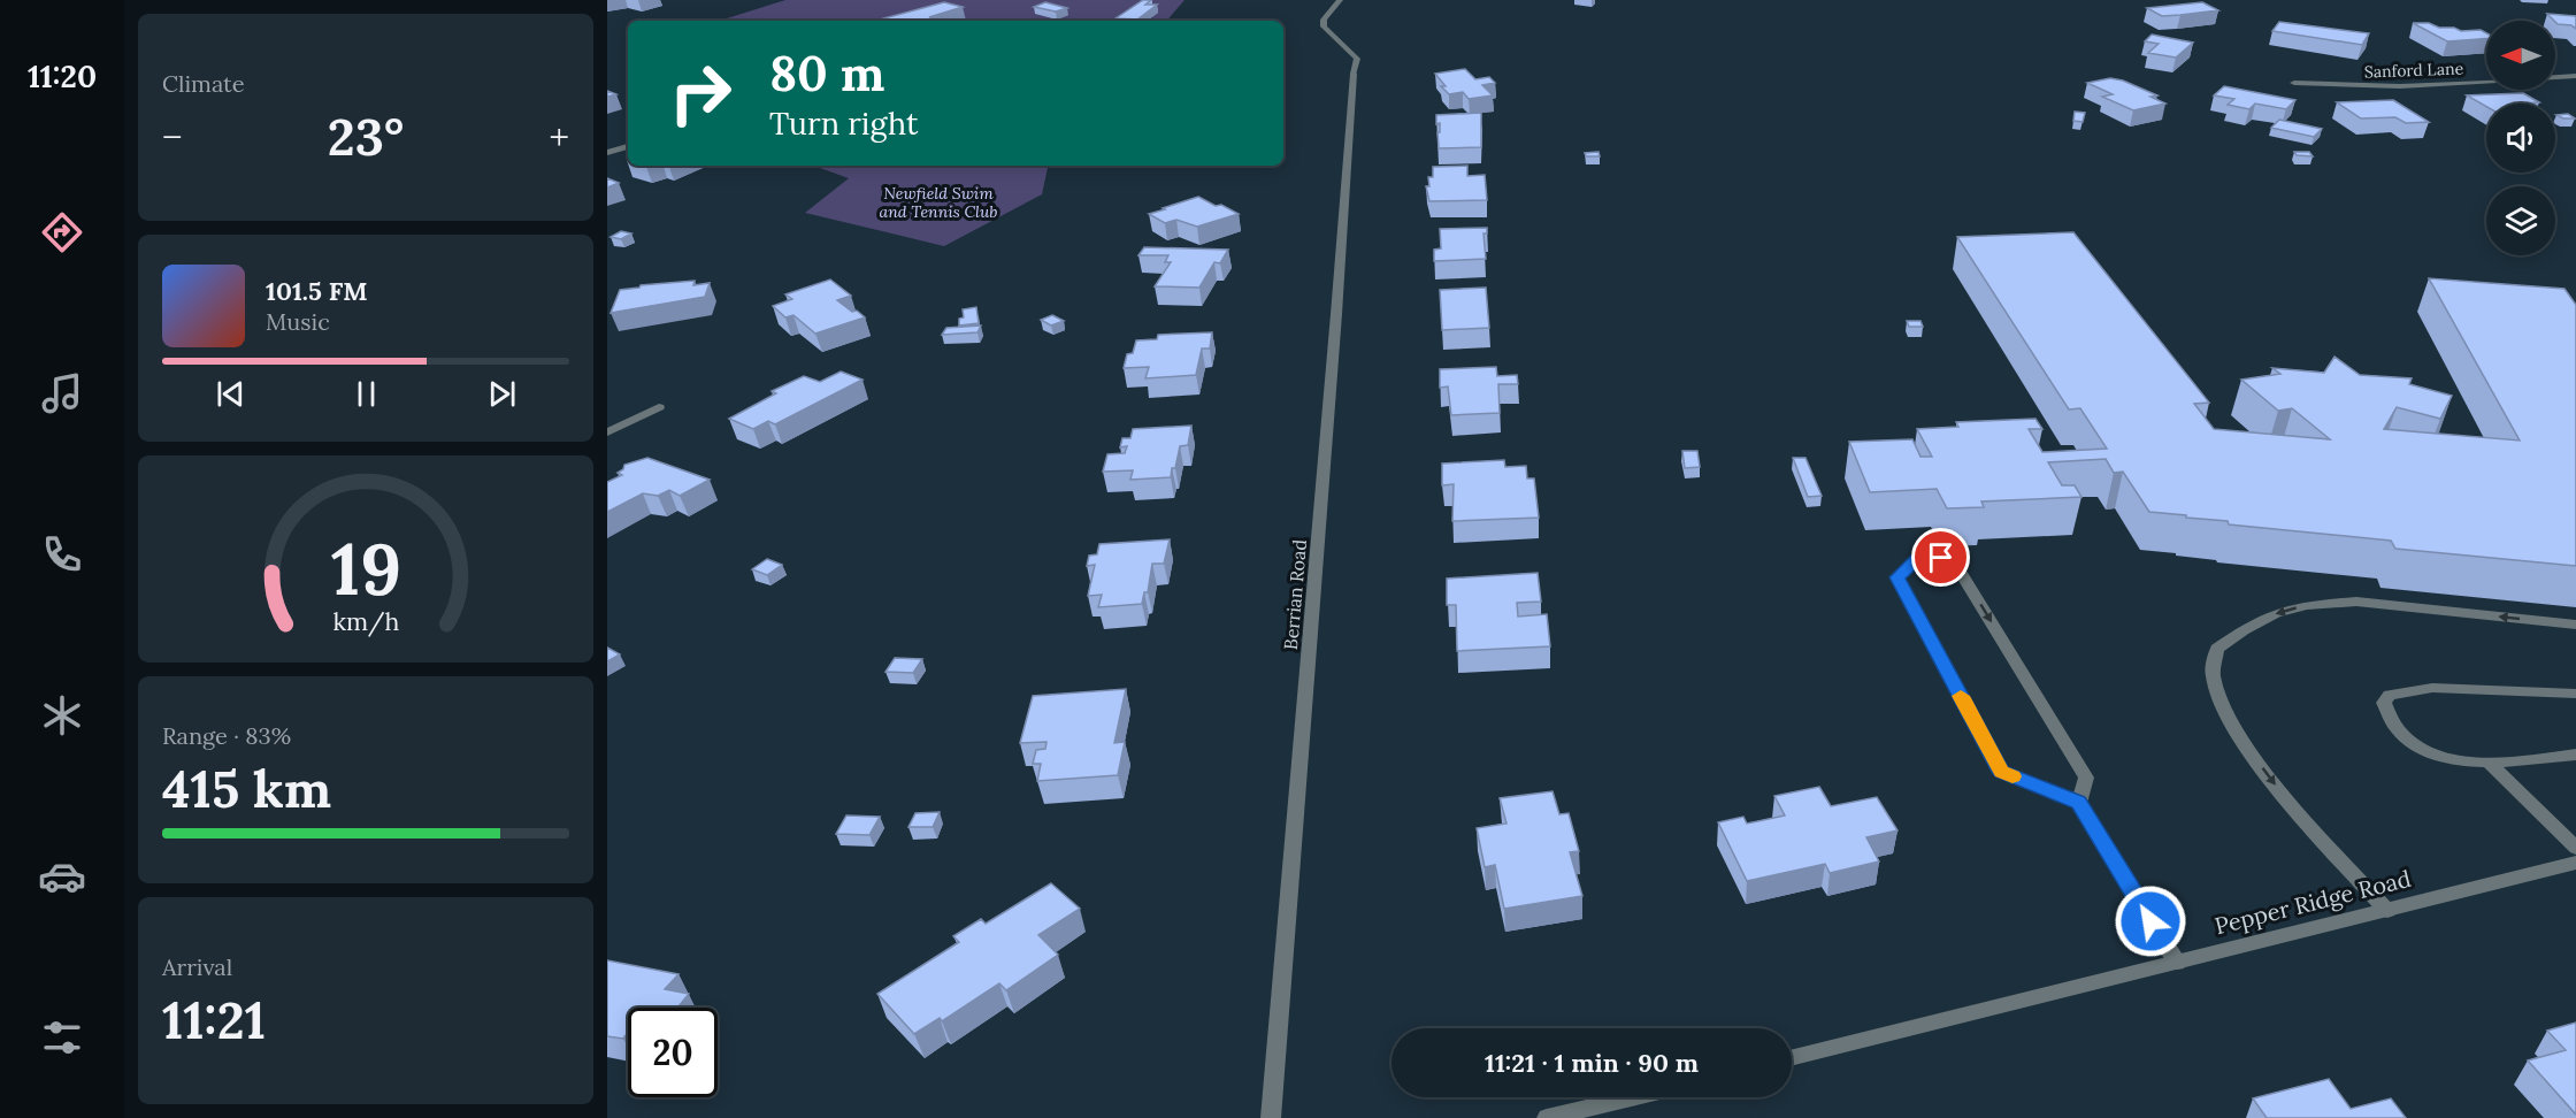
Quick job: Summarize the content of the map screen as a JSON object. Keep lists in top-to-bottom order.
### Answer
{
  "streets": {
    "street": ["Sanford Lane", "Berrian Road", "Pepper Ridge Road"]
  },
  "parks": ["Newfield Swim and Tennis Club"],
  "north": "left",
  "page": {
    "tabs": "11:20",
    "tile": [
      "Climate",
      ["Range · 83%", "415 km"],
      ["Arrival", "11:21"]
    ],
    "turn": ["80 m", "Turn right"],
    "heat": ["−", "23°", "+"],
    "song": ["101.5 FM", "Music"],
    "limit": "20",
    "trip": "11:21 · 1 min · 90 m",
    "gauge": ["19", "km/h"]
  }
}
